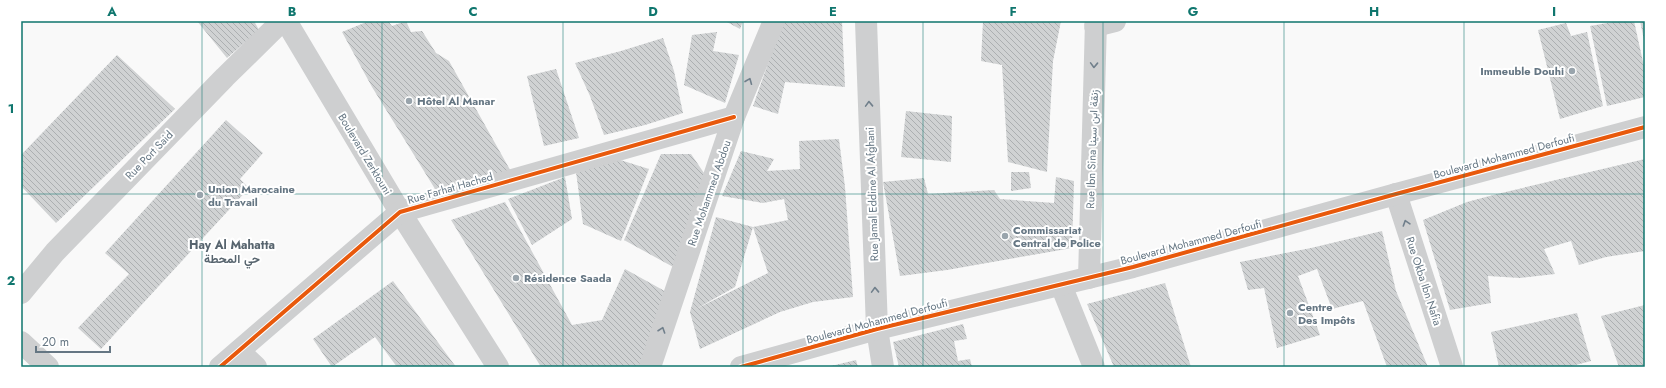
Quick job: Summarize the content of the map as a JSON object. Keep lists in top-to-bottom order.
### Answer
{
  "streets": {
    "street": [
      "Rue Ibn Sina زنقة ابن سينا",
      "Boulevard Zerktouni",
      "Rue Port Said",
      "Boulevard Mohammed Derfoufi",
      "Rue Farhat Hached",
      "Rue Mohammed Abdou",
      "Rue Jamal Eddine Al Afghani",
      "Rue Okba Ibn Nafia"
    ]
  },
  "crossings": [
    ["Rue Ibn Sina زنقة ابن سينا", "Boulevard Mohammed Derfoufi"],
    ["Boulevard Zerktouni", "Rue Farhat Hached"],
    ["Boulevard Mohammed Derfoufi", "Rue Jamal Eddine Al Afghani"],
    ["Boulevard Mohammed Derfoufi", "Rue Okba Ibn Nafia"],
    ["Rue Farhat Hached", "Rue Mohammed Abdou"]
  ],
  "one_way": [
    "Rue Ibn Sina زنقة ابن سينا",
    "Rue Mohammed Abdou",
    "Rue Jamal Eddine Al Afghani",
    "Rue Okba Ibn Nafia"
  ],
  "districts": ["Hay Al Mahatta حي المحطة"],
  "places": [
    "Immeuble Douhi",
    "Hôtel Al Manar",
    "Union Marocaine du Travail",
    "Commissariat Central de Police",
    "Résidence Saada",
    "Centre Des Impôts"
  ],
  "scale_bar": "20 m",
  "grid": {
    "columns": [
      "A",
      "B",
      "C",
      "D",
      "E",
      "F",
      "G",
      "H",
      "I"
    ],
    "rows": ["1", "2"]
  }
}
